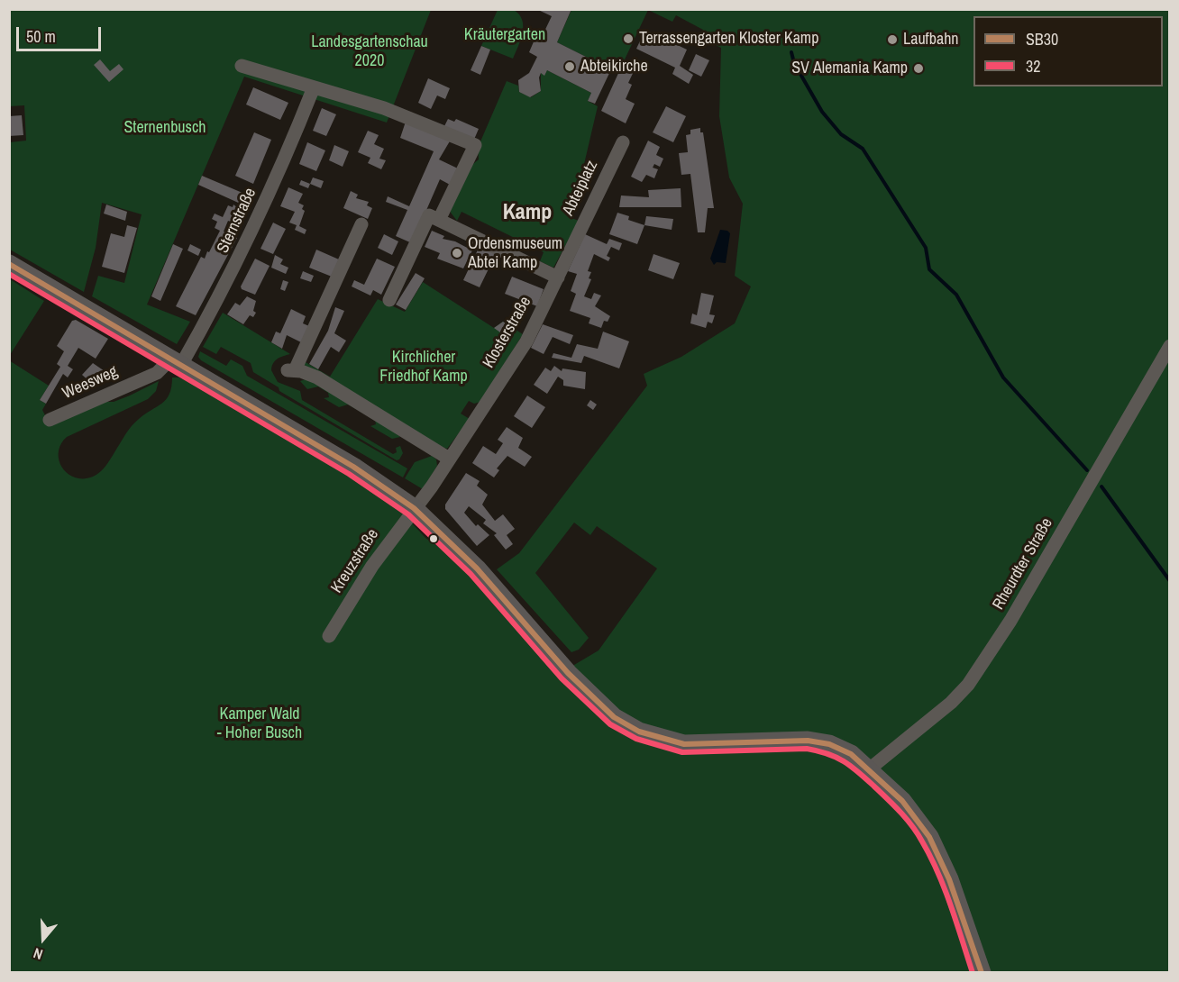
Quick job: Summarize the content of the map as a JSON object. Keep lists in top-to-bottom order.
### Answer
{
  "streets": {
    "street": [
      "Abteiplatz",
      "Sternstraße",
      "Klosterstraße",
      "Weesweg",
      "Kreuzstraße",
      "Rheurdter Straße"
    ]
  },
  "crossings": [
    ["Abteiplatz", "Klosterstraße"],
    ["Sternstraße", "Weesweg"],
    ["Klosterstraße", "Kreuzstraße"]
  ],
  "districts": ["Kamp"],
  "parks": [
    "Kräutergarten",
    "Landesgartenschau 2020",
    "Sternenbusch",
    "Kirchlicher Friedhof Kamp",
    "Kamper Wald - Hoher Busch"
  ],
  "places": [
    "Terrassengarten Kloster Kamp",
    "Laufbahn",
    "Abteikirche",
    "SV Alemania Kamp",
    "Ordensmuseum Abtei Kamp"
  ],
  "lines": ["transit line SB30", "transit line 32"],
  "legend": ["SB30", "32"],
  "scale_bar": "50 m",
  "north": "bottom"
}
